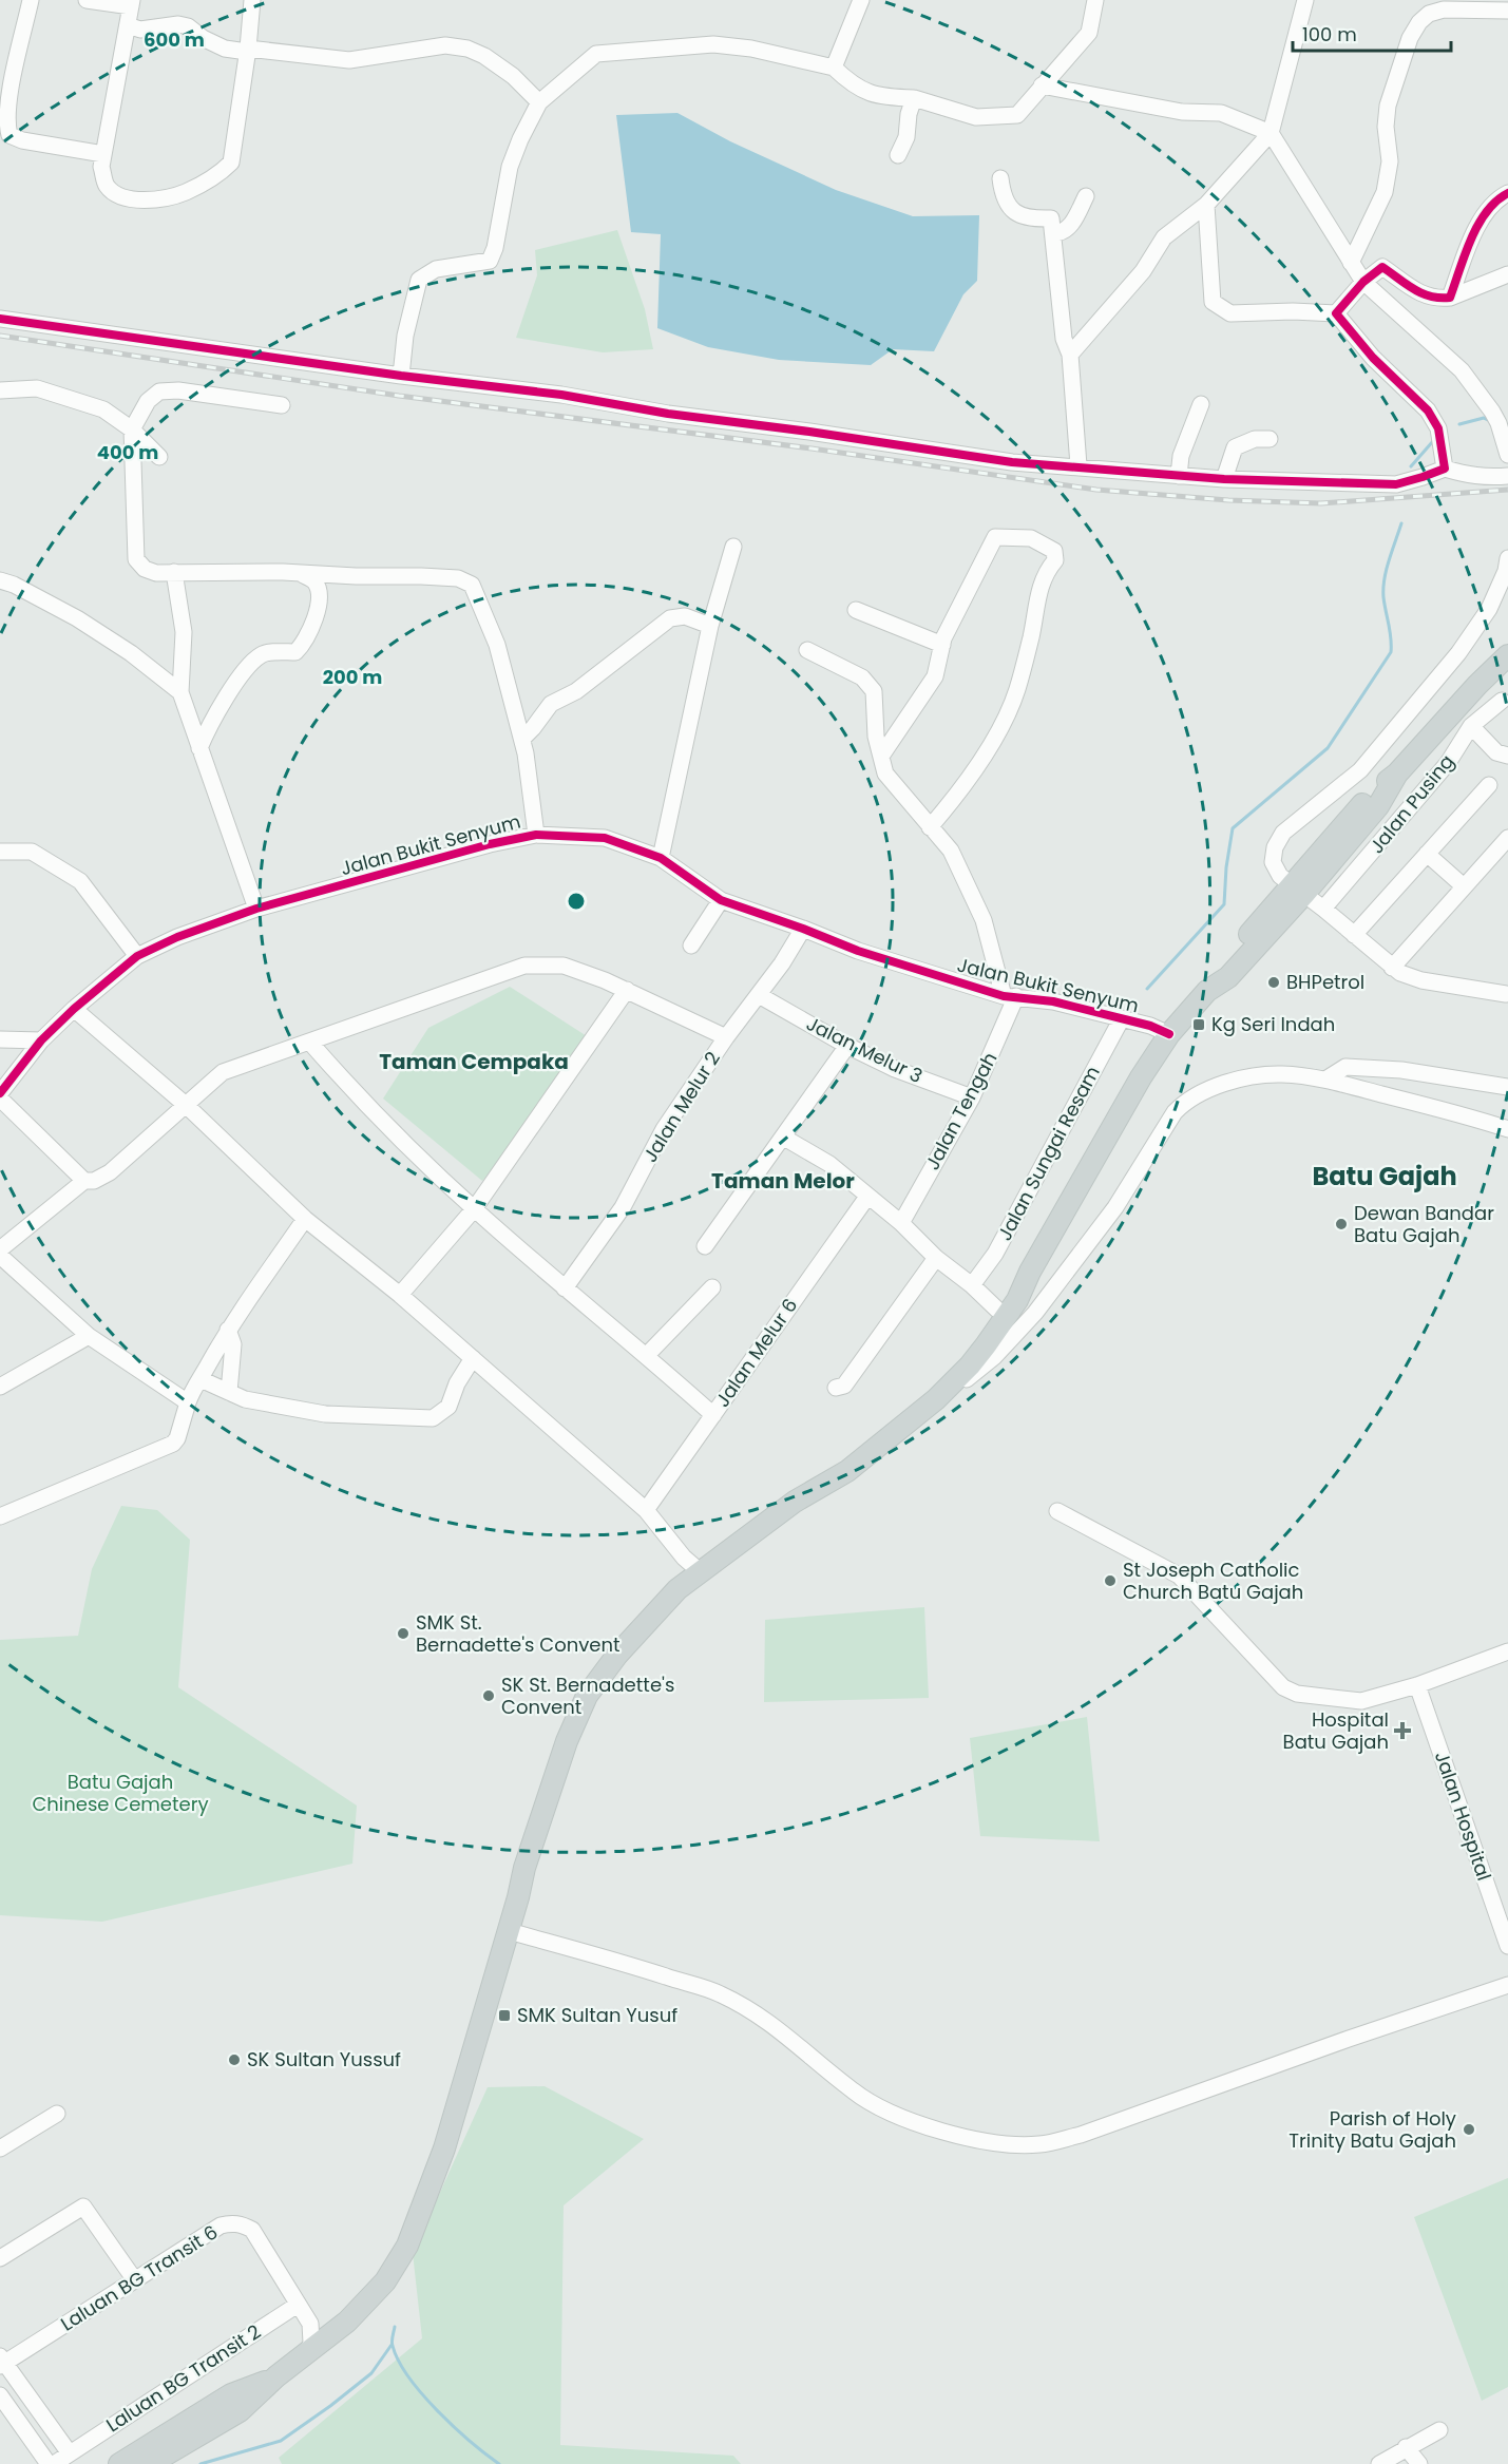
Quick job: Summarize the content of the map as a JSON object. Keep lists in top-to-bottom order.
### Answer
{
  "streets": {
    "street": [
      "Jalan Pusing",
      "Jalan Bukit Senyum",
      "Jalan Melur 3",
      "Jalan Melur 2",
      "Jalan Tengah",
      "Jalan Sungai Resam",
      "Jalan Melur 6",
      "Jalan Hospital",
      "Laluan BG Transit 6",
      "Laluan BG Transit 2"
    ]
  },
  "crossings": [
    ["Jalan Bukit Senyum", "Jalan Melur 2"],
    ["Jalan Bukit Senyum", "Jalan Tengah"],
    ["Jalan Bukit Senyum", "Jalan Sungai Resam"],
    ["Jalan Melur 3", "Jalan Melur 2"],
    ["Jalan Melur 3", "Jalan Tengah"],
    ["Laluan BG Transit 6", "Laluan BG Transit 2"]
  ],
  "districts": ["Taman Cempaka", "Batu Gajah", "Taman Melor"],
  "parks": ["Batu Gajah Chinese Cemetery"],
  "places": {
    "other": [
      "BHPetrol",
      "Dewan Bandar Batu Gajah",
      "St Joseph Catholic Church Batu Gajah",
      "SMK St. Bernadette's Convent",
      "SK St. Bernadette's Convent",
      "SK Sultan Yussuf",
      "Parish of Holy Trinity Batu Gajah"
    ],
    "transit": ["Kg Seri Indah", "SMK Sultan Yusuf"],
    "health": ["Hospital Batu Gajah"]
  },
  "scale_bar": "100 m",
  "rings": ["600 m", "400 m", "200 m"]
}
